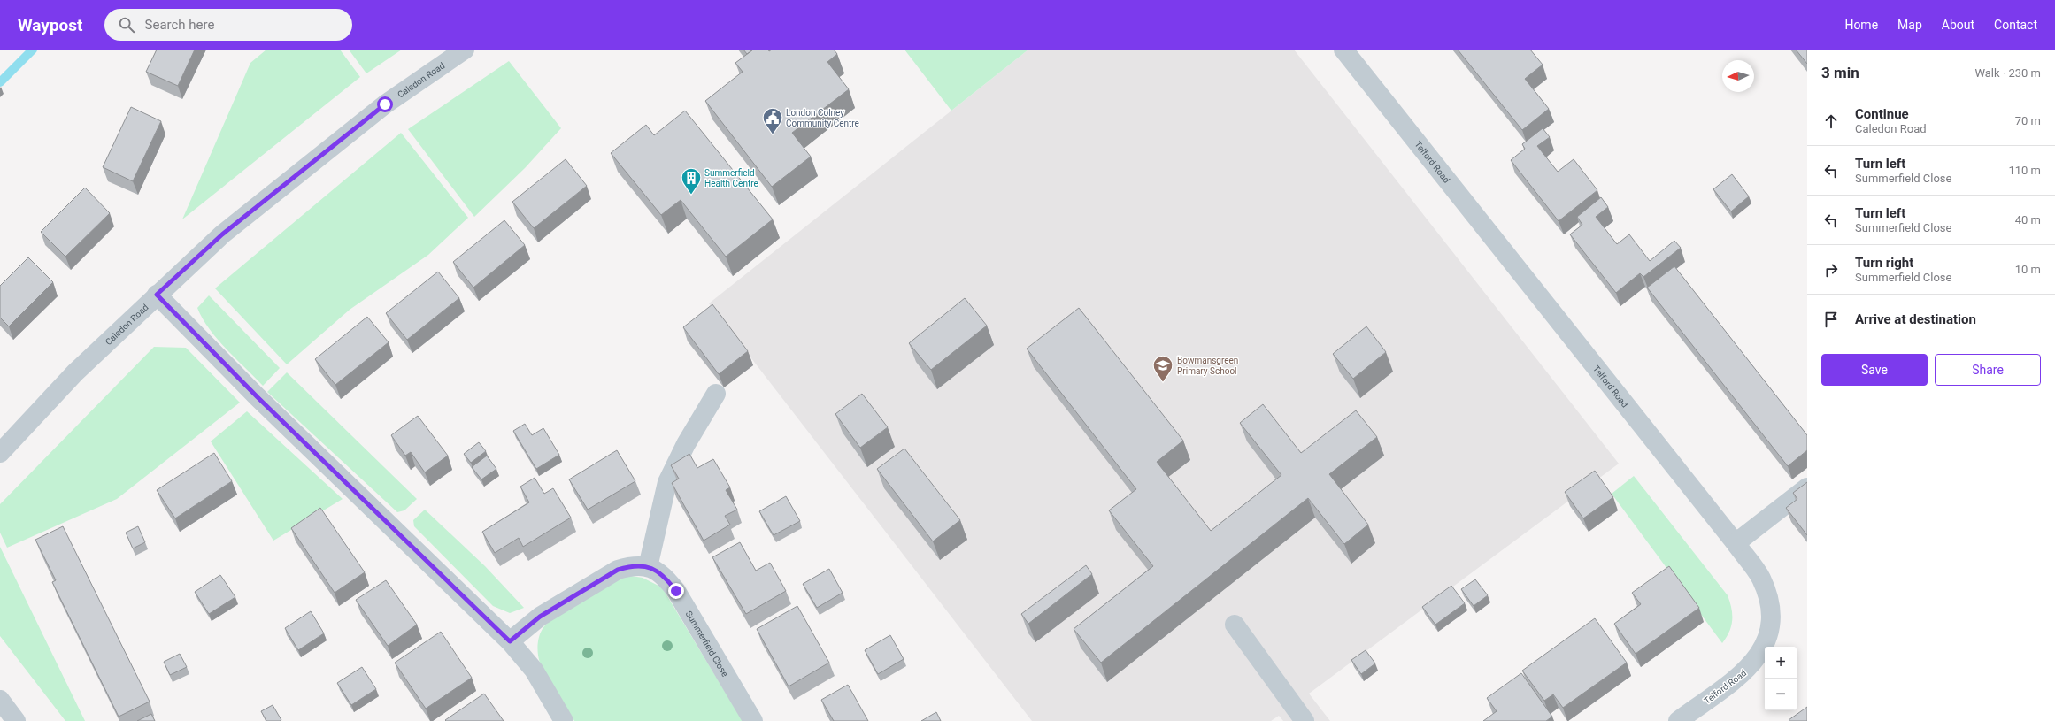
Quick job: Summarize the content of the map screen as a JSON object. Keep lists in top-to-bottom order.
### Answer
{
  "streets": {
    "street": ["Caledon Road", "Telford Road", "Summerfield Close"]
  },
  "places": {
    "public building": ["London Colney Community Centre"],
    "building": ["Summerfield Health Centre"],
    "school or university": ["Bowmansgreen Primary School"]
  },
  "north": "left",
  "page": {
    "header": "Waypost",
    "search": "Search here",
    "nav": [
      "Home",
      "Map",
      "About",
      "Contact"
    ],
    "heading": ["3 min", "Walk · 230 m"],
    "list": [
      ["Continue", "Caledon Road", "70 m"],
      ["Turn left", "Summerfield Close", "110 m"],
      ["Turn left", "Summerfield Close", "40 m"],
      ["Turn right", "Summerfield Close", "10 m"],
      "Arrive at destination"
    ],
    "buttons": ["Save", "Share"],
    "map_buttons": ["+", "−"]
  }
}
